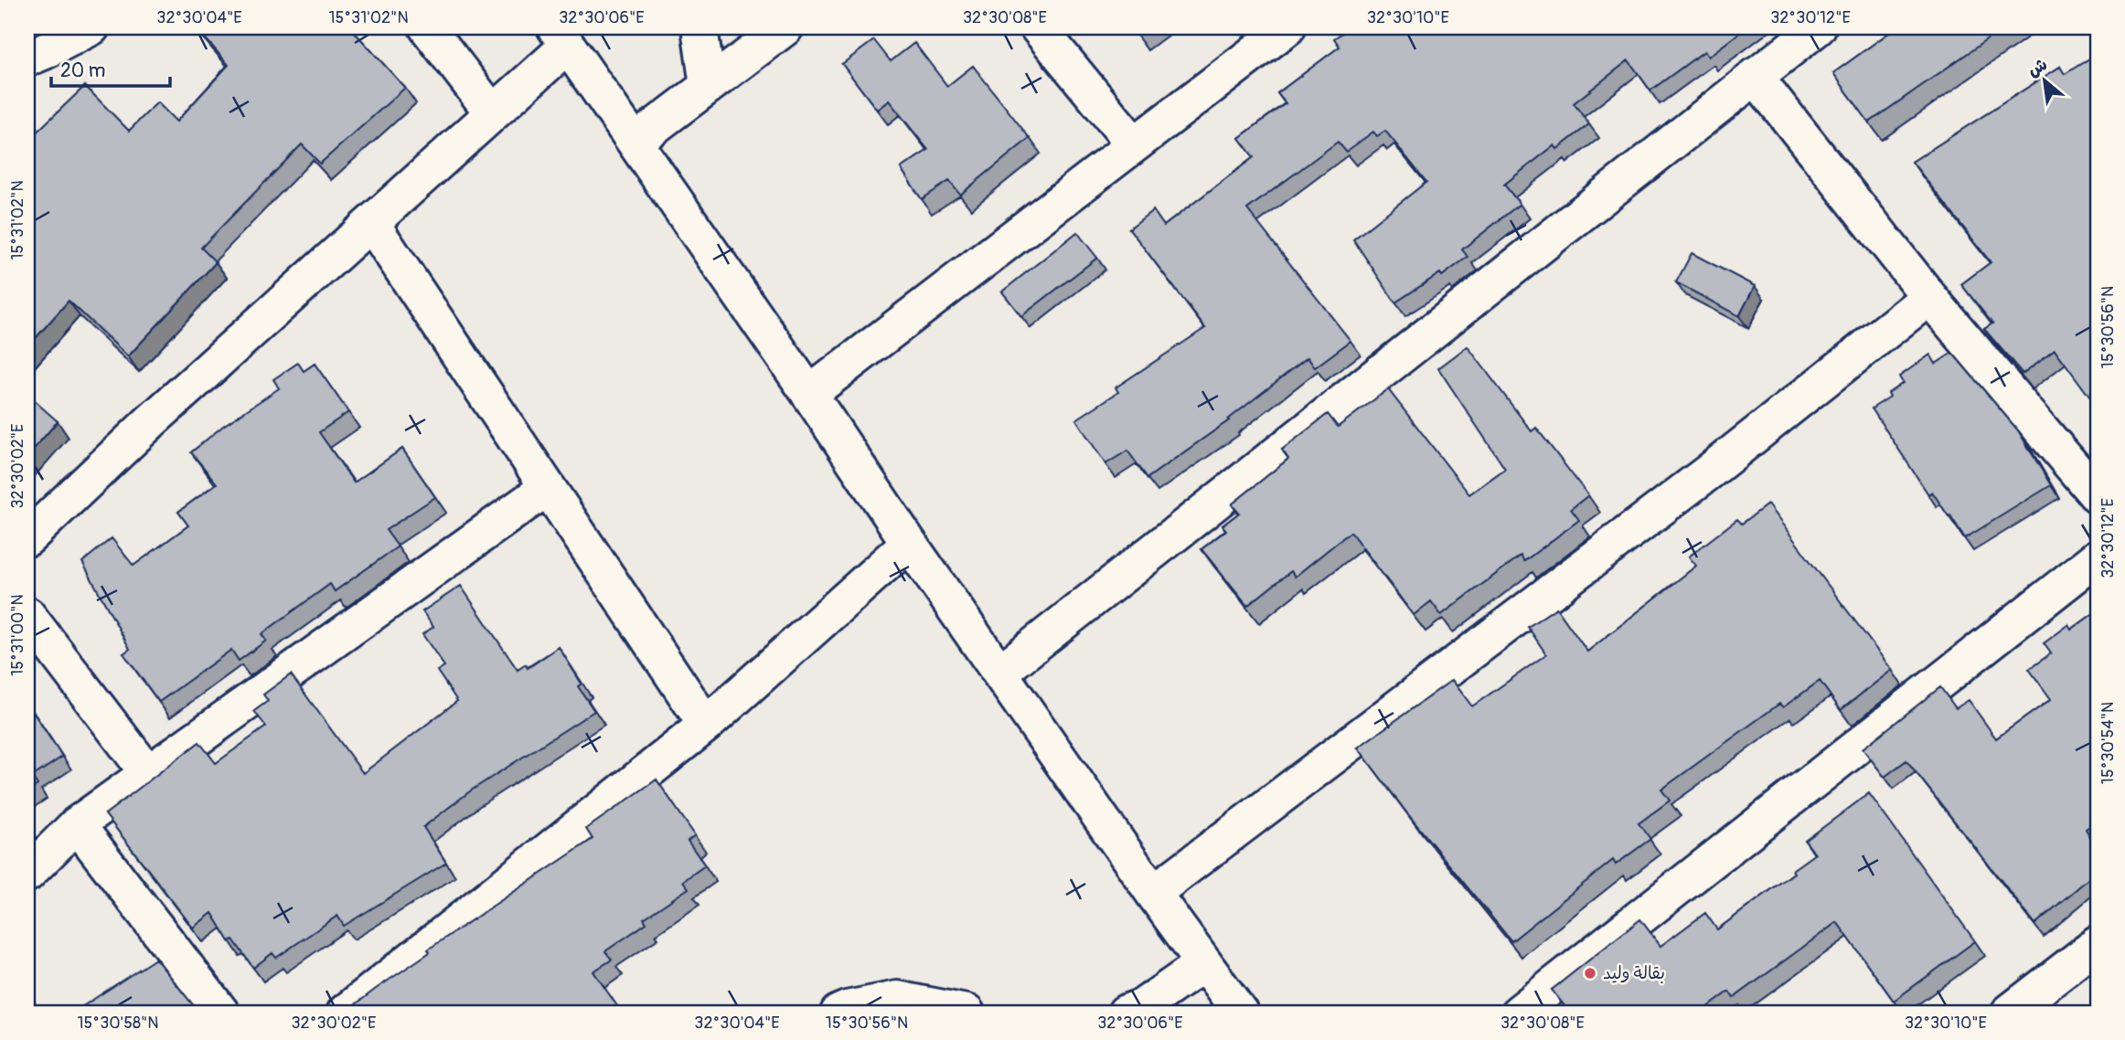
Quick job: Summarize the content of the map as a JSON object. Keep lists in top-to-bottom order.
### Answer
{
  "places": ["بقالة وليد"],
  "scale_bar": "20 m",
  "north": "top left",
  "coordinates": [
    "32°30'04\"E",
    "15°31'02\"N",
    "32°30'06\"E",
    "32°30'08\"E",
    "32°30'10\"E",
    "32°30'12\"E",
    "15°30'56\"N",
    "32°30'02\"E",
    "15°31'00\"N",
    "15°30'54\"N",
    "15°30'58\"N"
  ]
}
